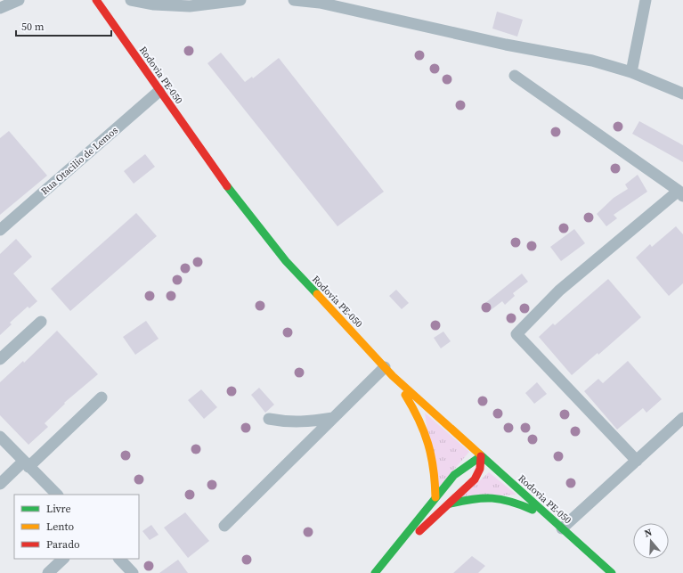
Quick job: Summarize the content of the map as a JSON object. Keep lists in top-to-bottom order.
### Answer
{
  "streets": {
    "main road": ["Rodovia PE-050"],
    "street": ["Rua Otacilio de Lemos"]
  },
  "crossings": [
    ["Rodovia PE-050", "Rua Otacilio de Lemos"]
  ],
  "legend": ["Livre", "Lento", "Parado"],
  "scale_bar": "50 m",
  "north": "top"
}
